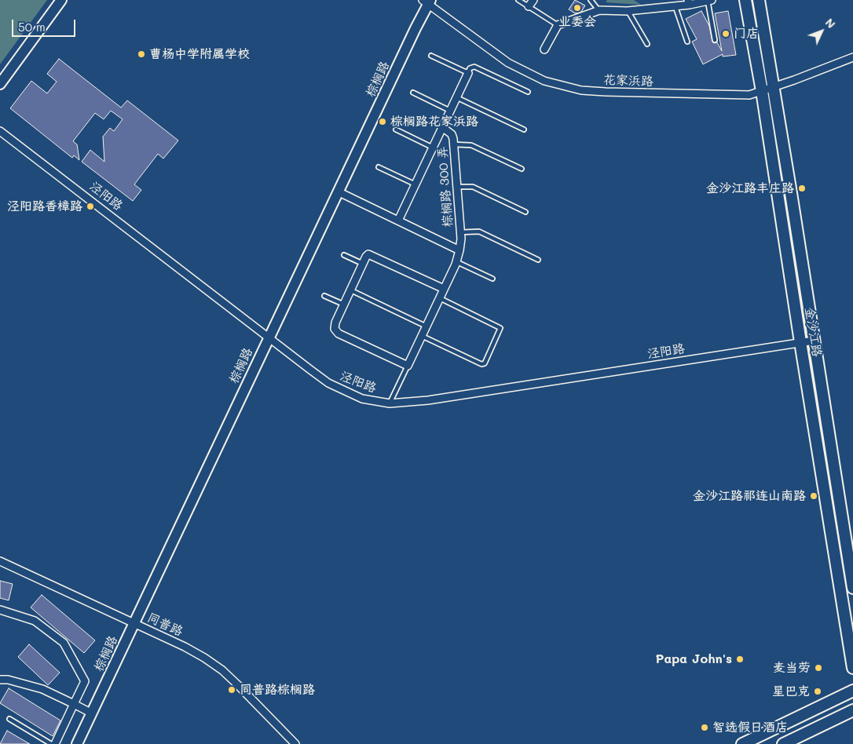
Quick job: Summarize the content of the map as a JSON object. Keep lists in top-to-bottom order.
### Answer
{
  "streets": {
    "main road": ["金沙江路"],
    "street": [
      "棕榈路",
      "花家浜路",
      "棕榈路 300 弄",
      "泾阳路",
      "同普路"
    ]
  },
  "crossings": [
    ["棕榈路", "花家浜路"],
    ["棕榈路", "棕榈路 300 弄"],
    ["棕榈路", "泾阳路"],
    ["棕榈路", "同普路"],
    ["花家浜路", "金沙江路"],
    ["泾阳路", "金沙江路"]
  ],
  "places": [
    "业委会",
    "门店",
    "曹杨中学附属学校",
    "棕榈路花家浜路",
    "金沙江路丰庄路",
    "泾阳路香樟路",
    "金沙江路祁连山南路",
    "Papa John's",
    "麦当劳",
    "同普路棕榈路",
    "星巴克",
    "智选假日酒店"
  ],
  "scale_bar": "50 m",
  "north": "top right"
}
